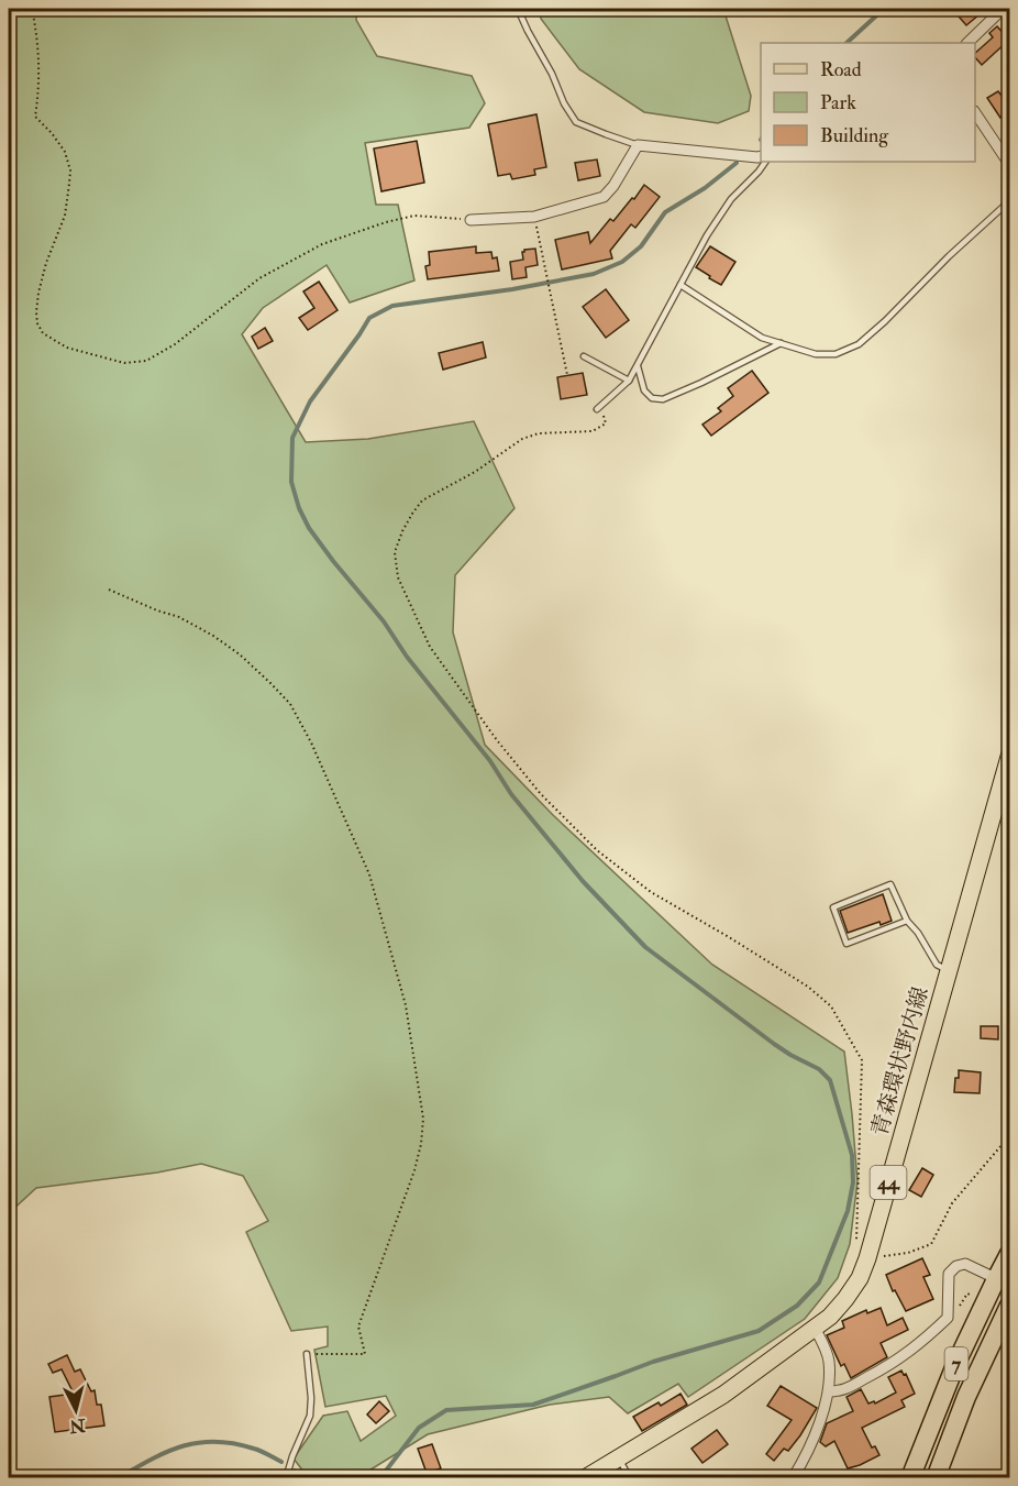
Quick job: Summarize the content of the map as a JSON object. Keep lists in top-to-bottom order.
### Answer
{
  "streets": {
    "highway": ["7"],
    "main road": ["青森環状野内線", "44"]
  },
  "legend": ["Road", "Park", "Building"],
  "north": "bottom"
}
